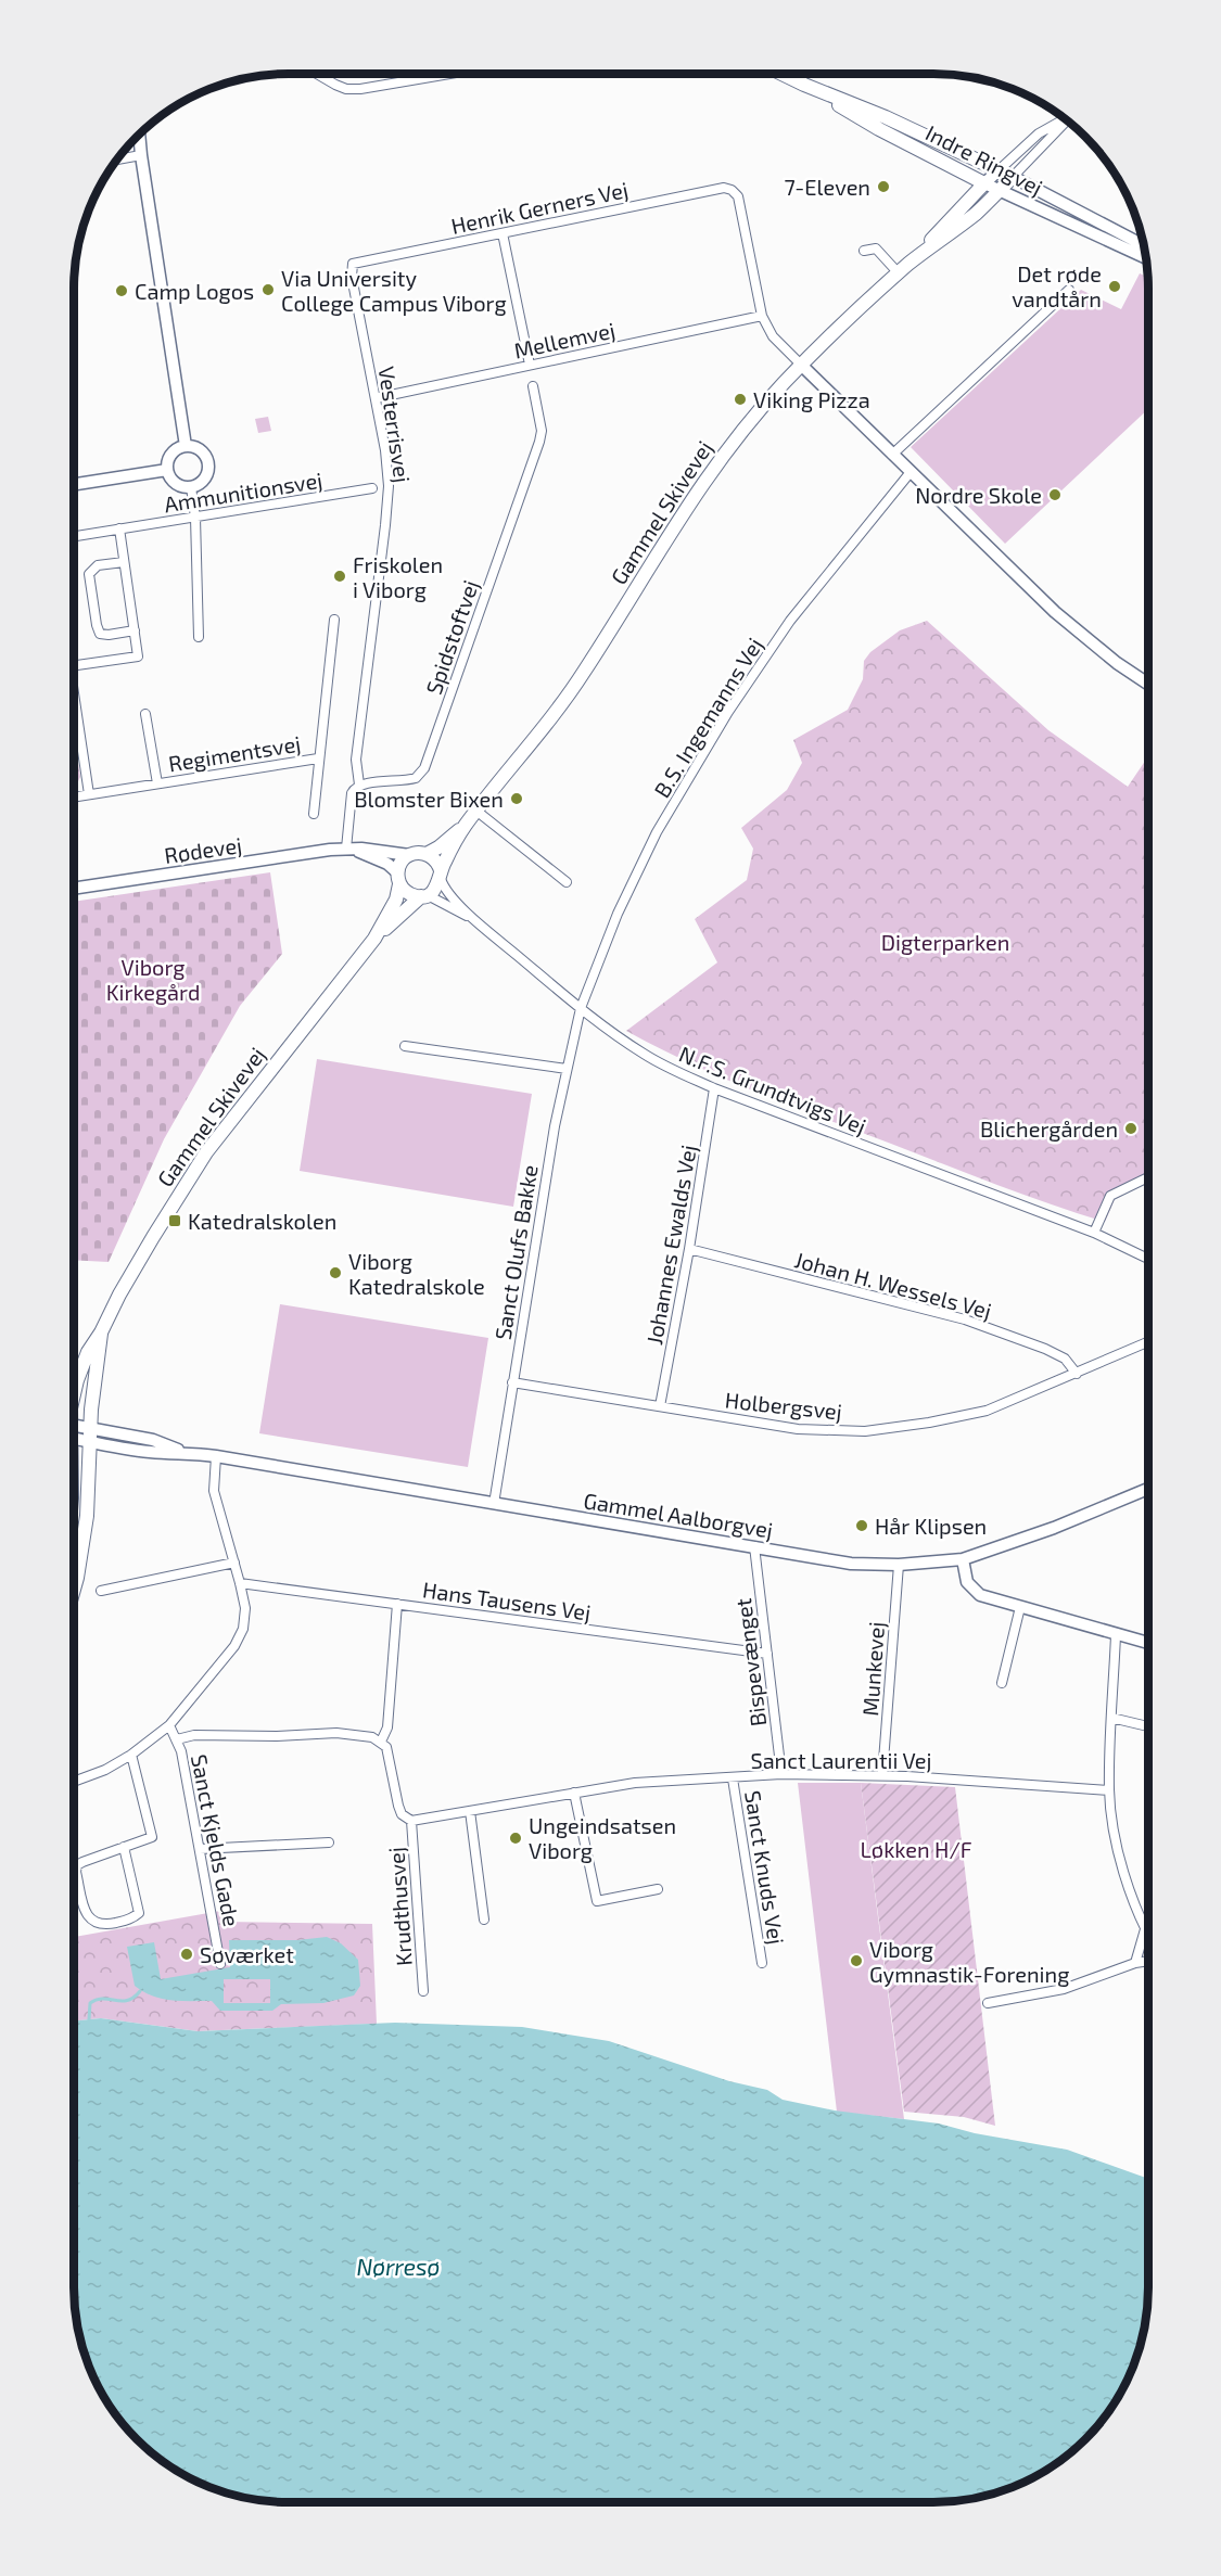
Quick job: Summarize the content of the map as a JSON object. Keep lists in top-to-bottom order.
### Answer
{
  "streets": {
    "main road": ["Indre Ringvej", "Gammel Skivevej"],
    "street": [
      "Henrik Gerners Vej",
      "Mellemvej",
      "Vesterrisvej",
      "Ammunitionsvej",
      "Spidstoftvej",
      "B.S. Ingemanns Vej",
      "Regimentsvej",
      "Rødevej",
      "N.F.S. Grundtvigs Vej",
      "Johannes Ewalds Vej",
      "Sanct Olufs Bakke",
      "Johan H. Wessels Vej",
      "Holbergsvej",
      "Gammel Aalborgvej",
      "Hans Tausens Vej",
      "Bispevænget",
      "Munkevej",
      "Sanct Laurentii Vej",
      "Sanct Kjelds Gade",
      "Sanct Knuds Vej",
      "Krudthusvej"
    ]
  },
  "crossings": [
    ["Indre Ringvej", "Gammel Skivevej"],
    ["Henrik Gerners Vej", "Mellemvej"],
    ["Henrik Gerners Vej", "Vesterrisvej"],
    ["Mellemvej", "Vesterrisvej"],
    ["Vesterrisvej", "Spidstoftvej"],
    ["Gammel Skivevej", "Rødevej"],
    ["Gammel Skivevej", "N.F.S. Grundtvigs Vej"],
    ["Gammel Skivevej", "Gammel Aalborgvej"],
    ["B.S. Ingemanns Vej", "N.F.S. Grundtvigs Vej"],
    ["B.S. Ingemanns Vej", "Sanct Olufs Bakke"],
    ["Rødevej", "N.F.S. Grundtvigs Vej"],
    ["N.F.S. Grundtvigs Vej", "Johannes Ewalds Vej"],
    ["N.F.S. Grundtvigs Vej", "Sanct Olufs Bakke"],
    ["Johannes Ewalds Vej", "Johan H. Wessels Vej"],
    ["Johannes Ewalds Vej", "Holbergsvej"],
    ["Sanct Olufs Bakke", "Holbergsvej"],
    ["Sanct Olufs Bakke", "Gammel Aalborgvej"],
    ["Johan H. Wessels Vej", "Holbergsvej"],
    ["Gammel Aalborgvej", "Bispevænget"],
    ["Gammel Aalborgvej", "Munkevej"],
    ["Hans Tausens Vej", "Bispevænget"],
    ["Bispevænget", "Sanct Laurentii Vej"],
    ["Munkevej", "Sanct Laurentii Vej"],
    ["Sanct Laurentii Vej", "Sanct Knuds Vej"],
    ["Sanct Laurentii Vej", "Krudthusvej"]
  ],
  "water": ["Nørresø"],
  "parks": ["Digterparken", "Viborg Kirkegård", "Løkken H/F"],
  "places": {
    "other": [
      "7-Eleven",
      "Det røde vandtårn",
      "Via University College Campus Viborg",
      "Camp Logos",
      "Viking Pizza",
      "Nordre Skole",
      "Friskolen i Viborg",
      "Blomster Bixen",
      "Blichergården",
      "Viborg Katedralskole",
      "Hår Klipsen",
      "Ungeindsatsen Viborg",
      "Søværket",
      "Viborg Gymnastik-Forening"
    ],
    "transit": ["Katedralskolen"]
  }
}
